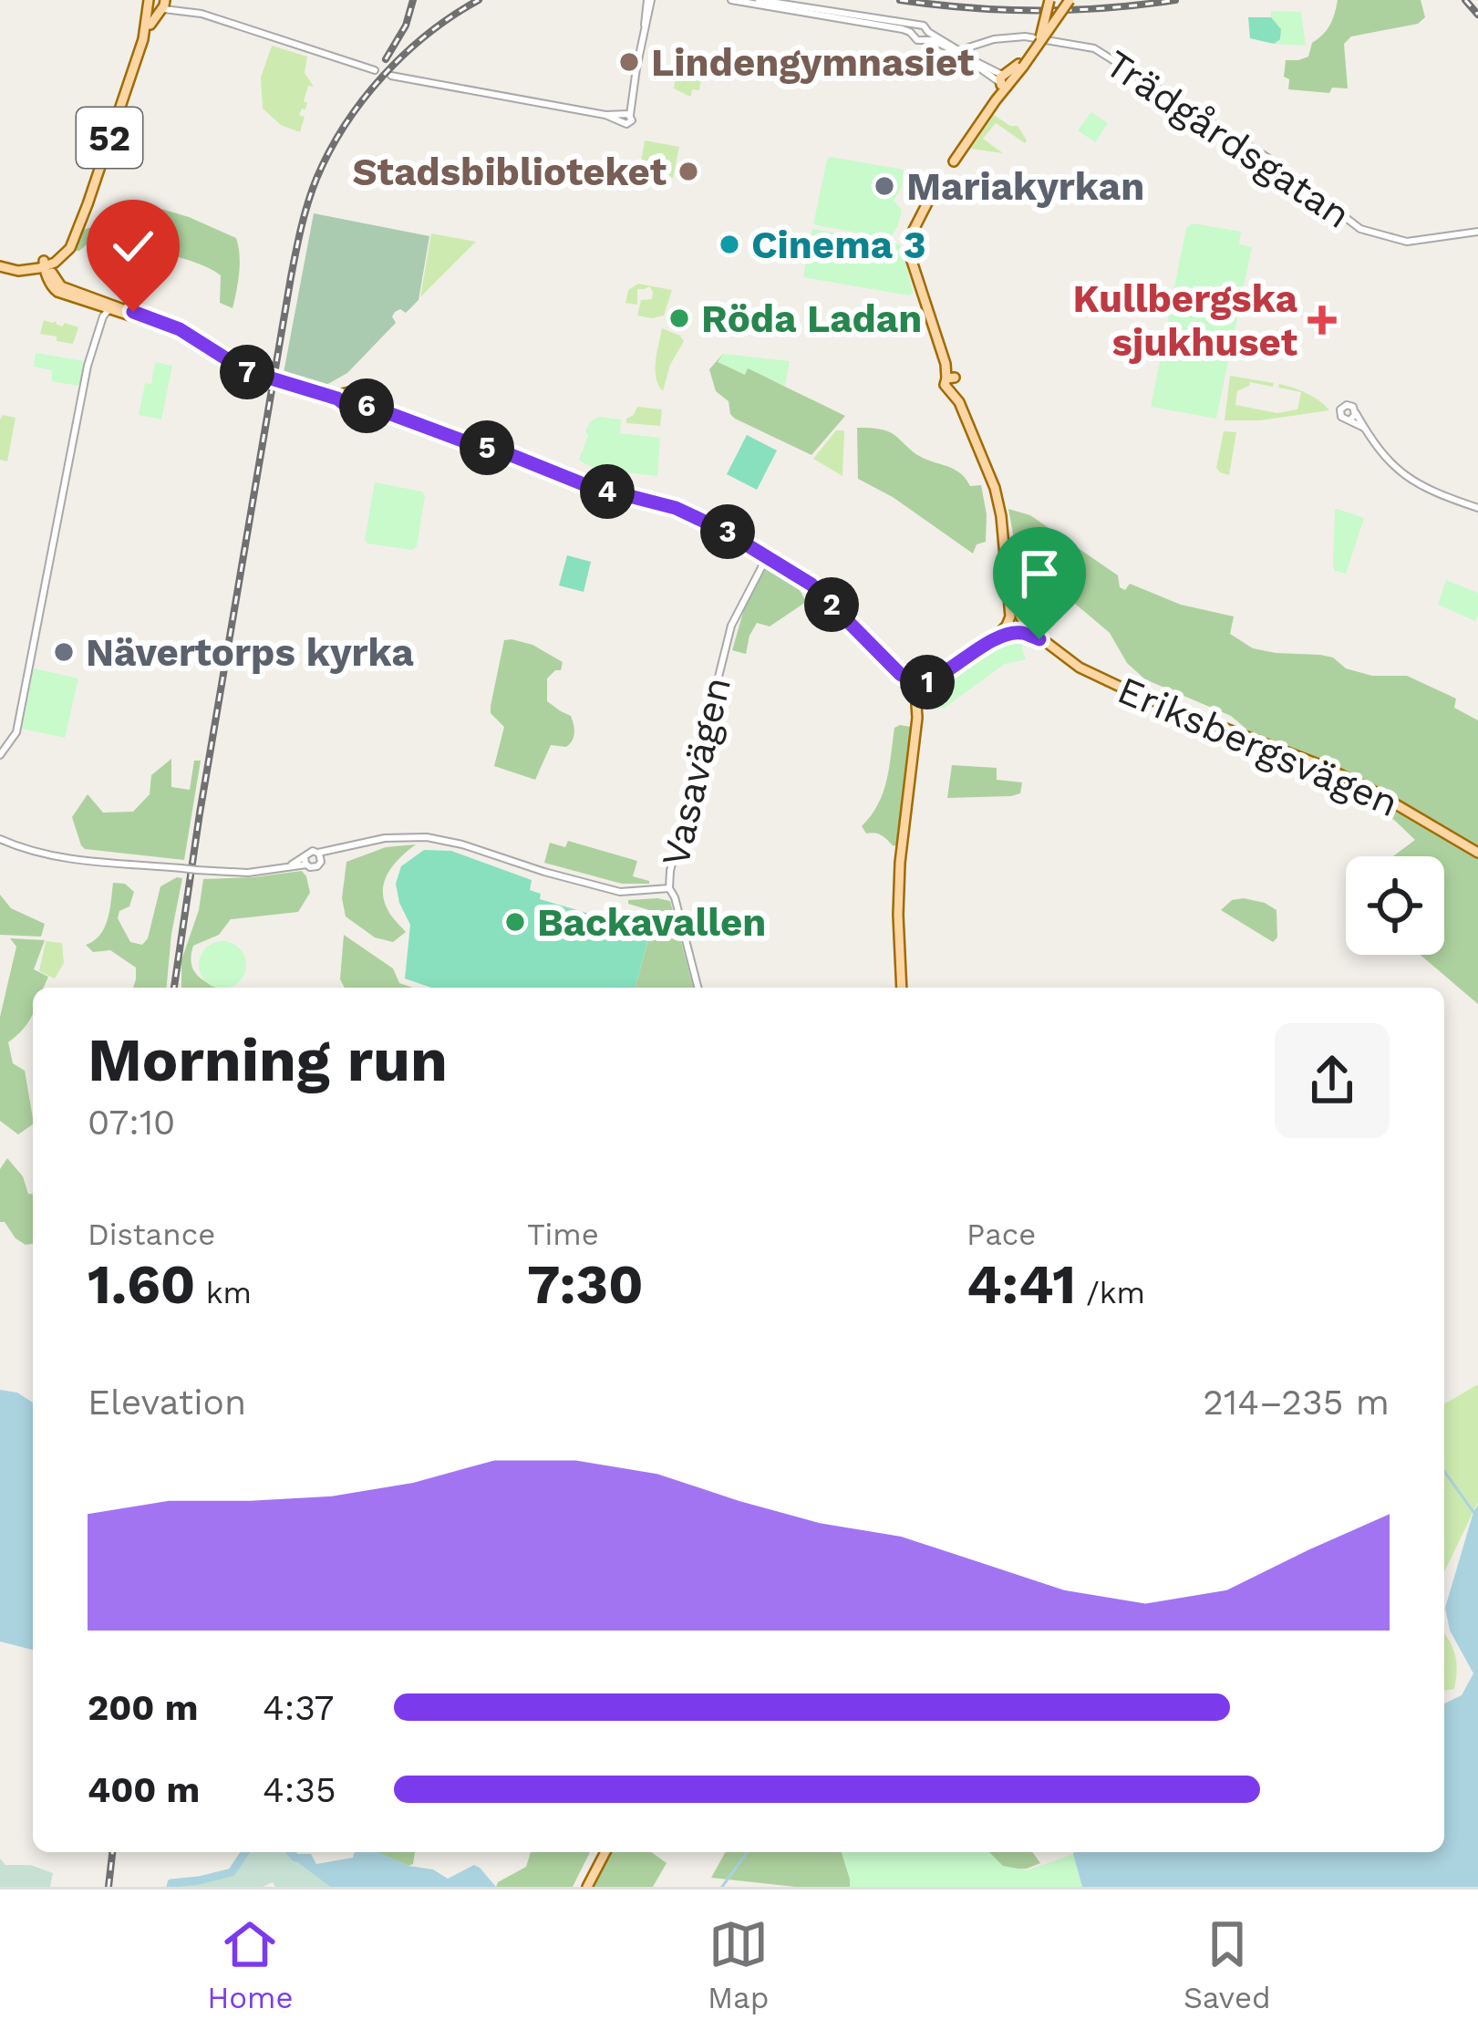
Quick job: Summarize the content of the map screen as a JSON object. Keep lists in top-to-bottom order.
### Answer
{
  "streets": {
    "main road": ["52", "Eriksbergsvägen"],
    "street": ["Trädgårdsgatan", "Vasavägen"]
  },
  "places": {
    "other": [
      "Lindengymnasiet",
      "Stadsbiblioteket",
      "Mariakyrkan",
      "Cinema 3",
      "Röda Ladan",
      "Nävertorps kyrka",
      "Backavallen"
    ],
    "health": ["Kullbergska sjukhuset"]
  },
  "page": {
    "pins": [
      "7",
      "6",
      "5",
      "4",
      "3",
      "2",
      "1"
    ],
    "heading": ["Morning run", "07:10"],
    "stats": [
      ["Distance", "1.60 km"],
      ["Time", "7:30"],
      ["Pace", "4:41 /km"]
    ],
    "chart": ["Elevation", "214–235 m"],
    "list": [
      {
        "name": "200 m",
        "note": "4:37"
      },
      {
        "name": "400 m",
        "note": "4:35"
      }
    ],
    "tabs": ["Home", "Map", "Saved"]
  }
}
